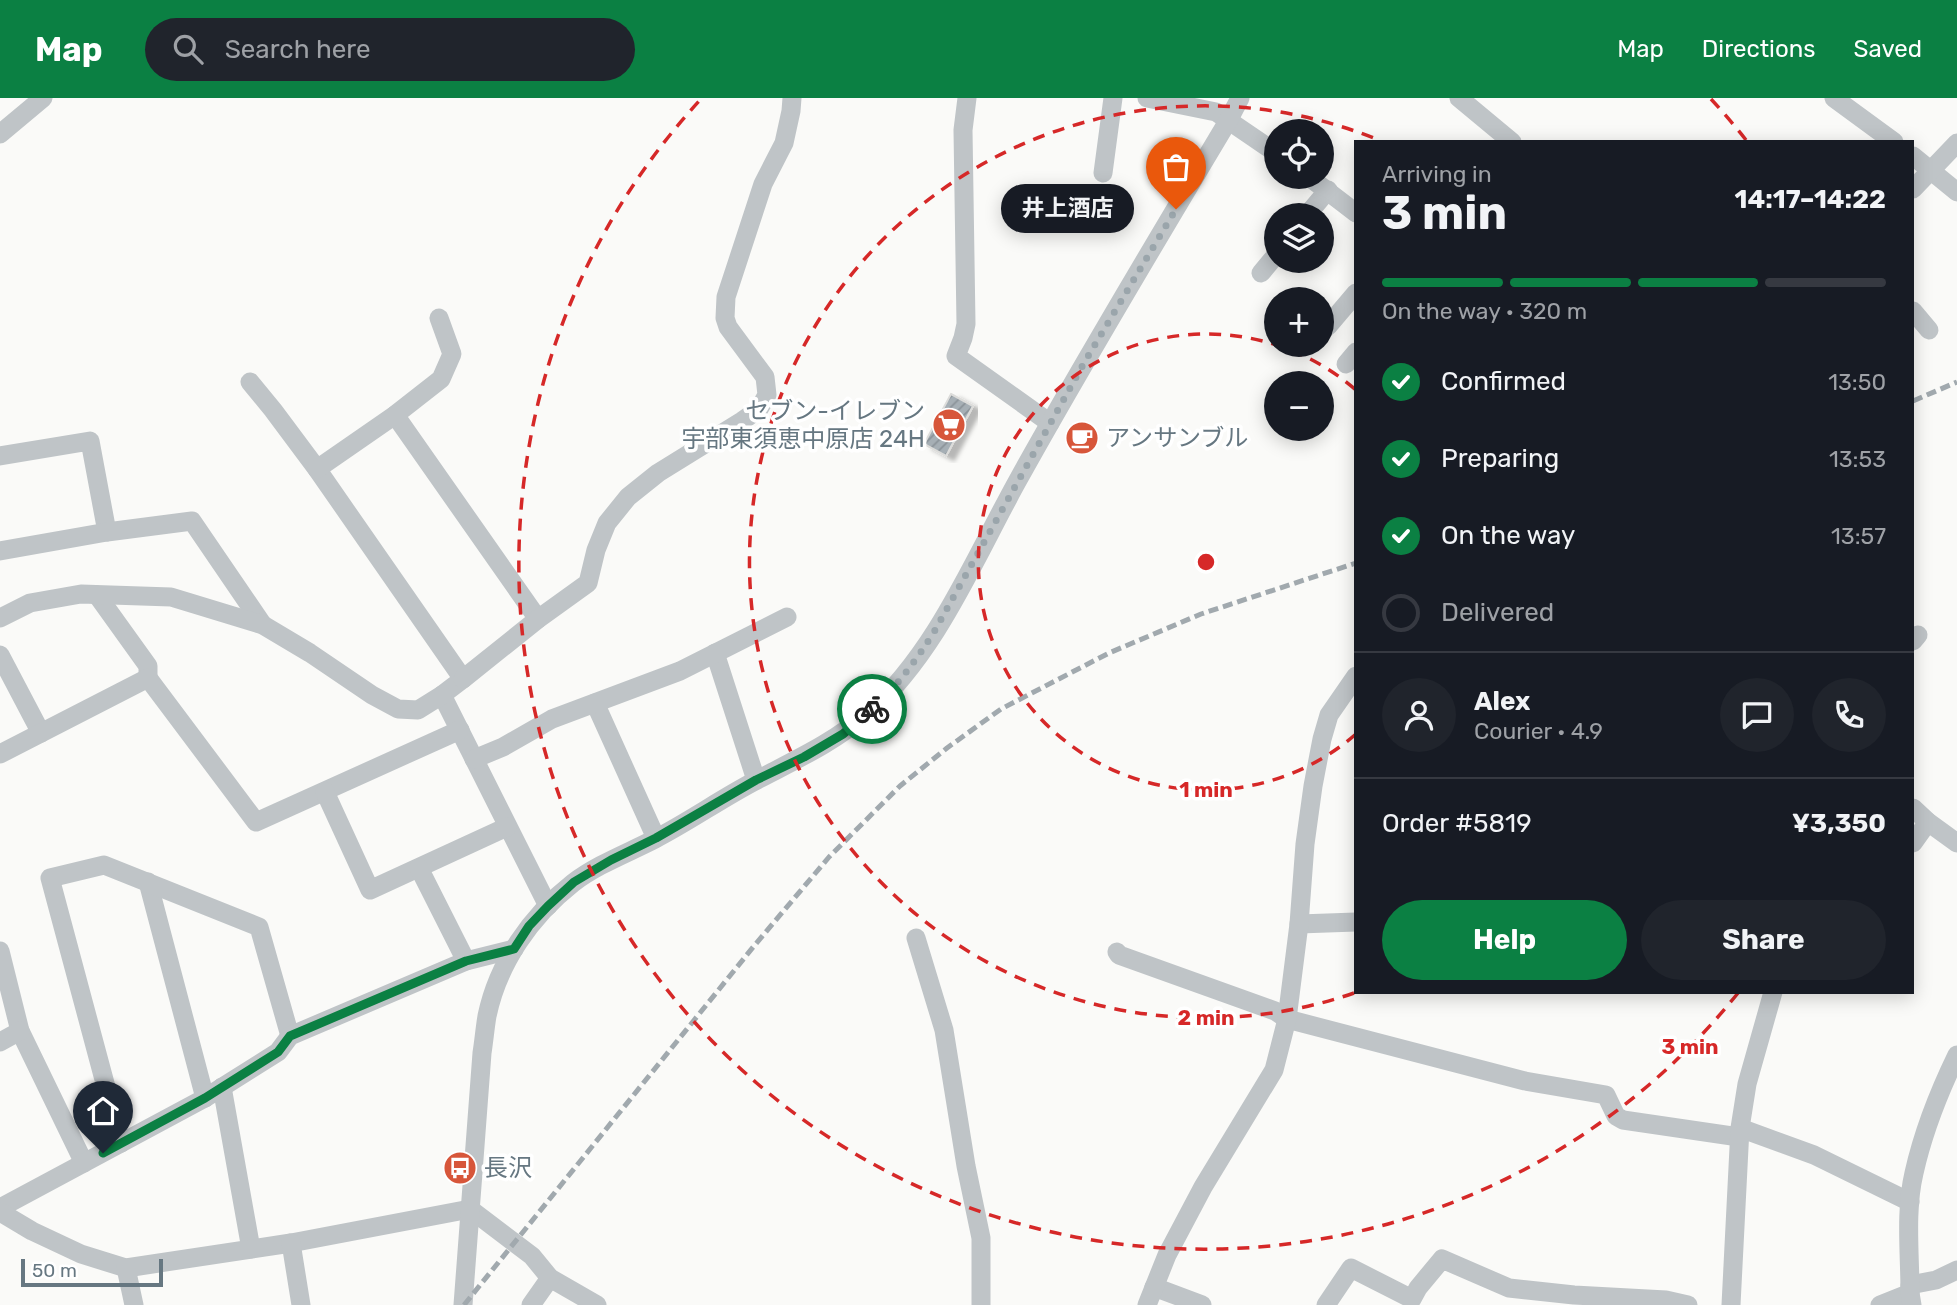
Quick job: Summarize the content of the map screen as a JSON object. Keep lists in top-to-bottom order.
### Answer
{
  "places": {
    "other": ["井上酒店"],
    "supermarket": ["セブン-イレブン 宇部東須恵中原店 24H"],
    "cafe": ["アンサンブル"],
    "bus stop": ["長沢"]
  },
  "scale_bar": "50 m",
  "page": {
    "header": "Map",
    "search": "Search here",
    "nav": ["Map", "Directions", "Saved"],
    "map_buttons": ["+", "−"],
    "heading": ["3 min", "Arriving in", "14:17–14:22"],
    "panel": [
      "Alex",
      "Courier · 4.9",
      "Order #5819",
      "¥3,350"
    ],
    "bubble": "井上酒店",
    "bar": "On the way · 320 m",
    "list": [
      ["Confirmed", "13:50"],
      ["Preparing", "13:53"],
      ["On the way", "13:57"],
      "Delivered"
    ],
    "buttons": ["Help", "Share"],
    "scale": "50 m"
  },
  "rings": ["1 min", "2 min", "3 min"]
}
